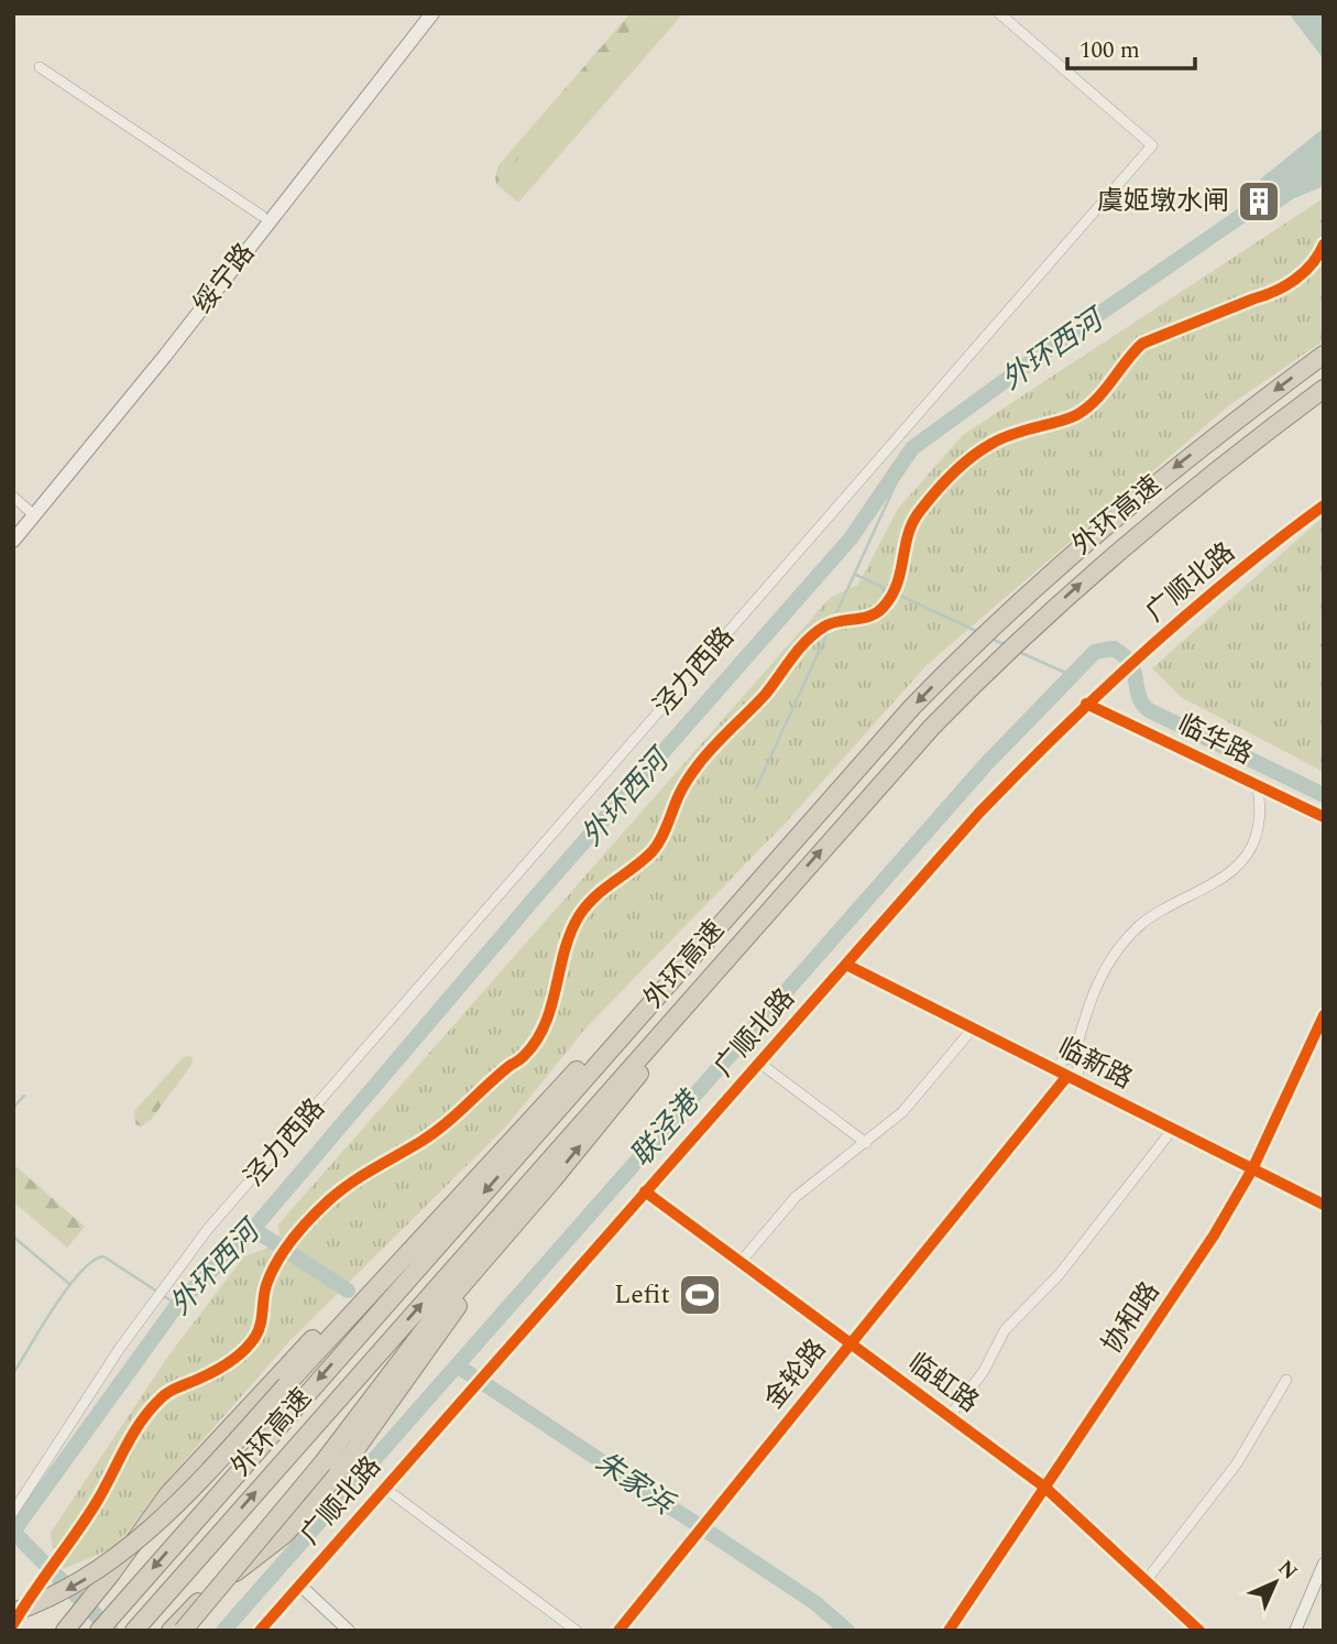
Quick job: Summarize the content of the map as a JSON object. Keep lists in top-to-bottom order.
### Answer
{
  "streets": {
    "highway": ["外环高速"],
    "main road": ["绥宁路", "协和路"],
    "street": [
      "广顺北路",
      "泾力西路",
      "临华路",
      "临新路",
      "金轮路",
      "临虹路"
    ]
  },
  "crossings": [
    ["广顺北路", "临华路"],
    ["广顺北路", "临新路"],
    ["广顺北路", "临虹路"],
    ["临新路", "协和路"],
    ["临新路", "金轮路"],
    ["协和路", "临虹路"],
    ["金轮路", "临虹路"]
  ],
  "water": ["外环西河", "联泾港", "朱家浜"],
  "places": {
    "building": ["虞姬墩水闸"],
    "sports": ["Lefit"]
  },
  "scale_bar": "100 m",
  "north": "top right"
}
